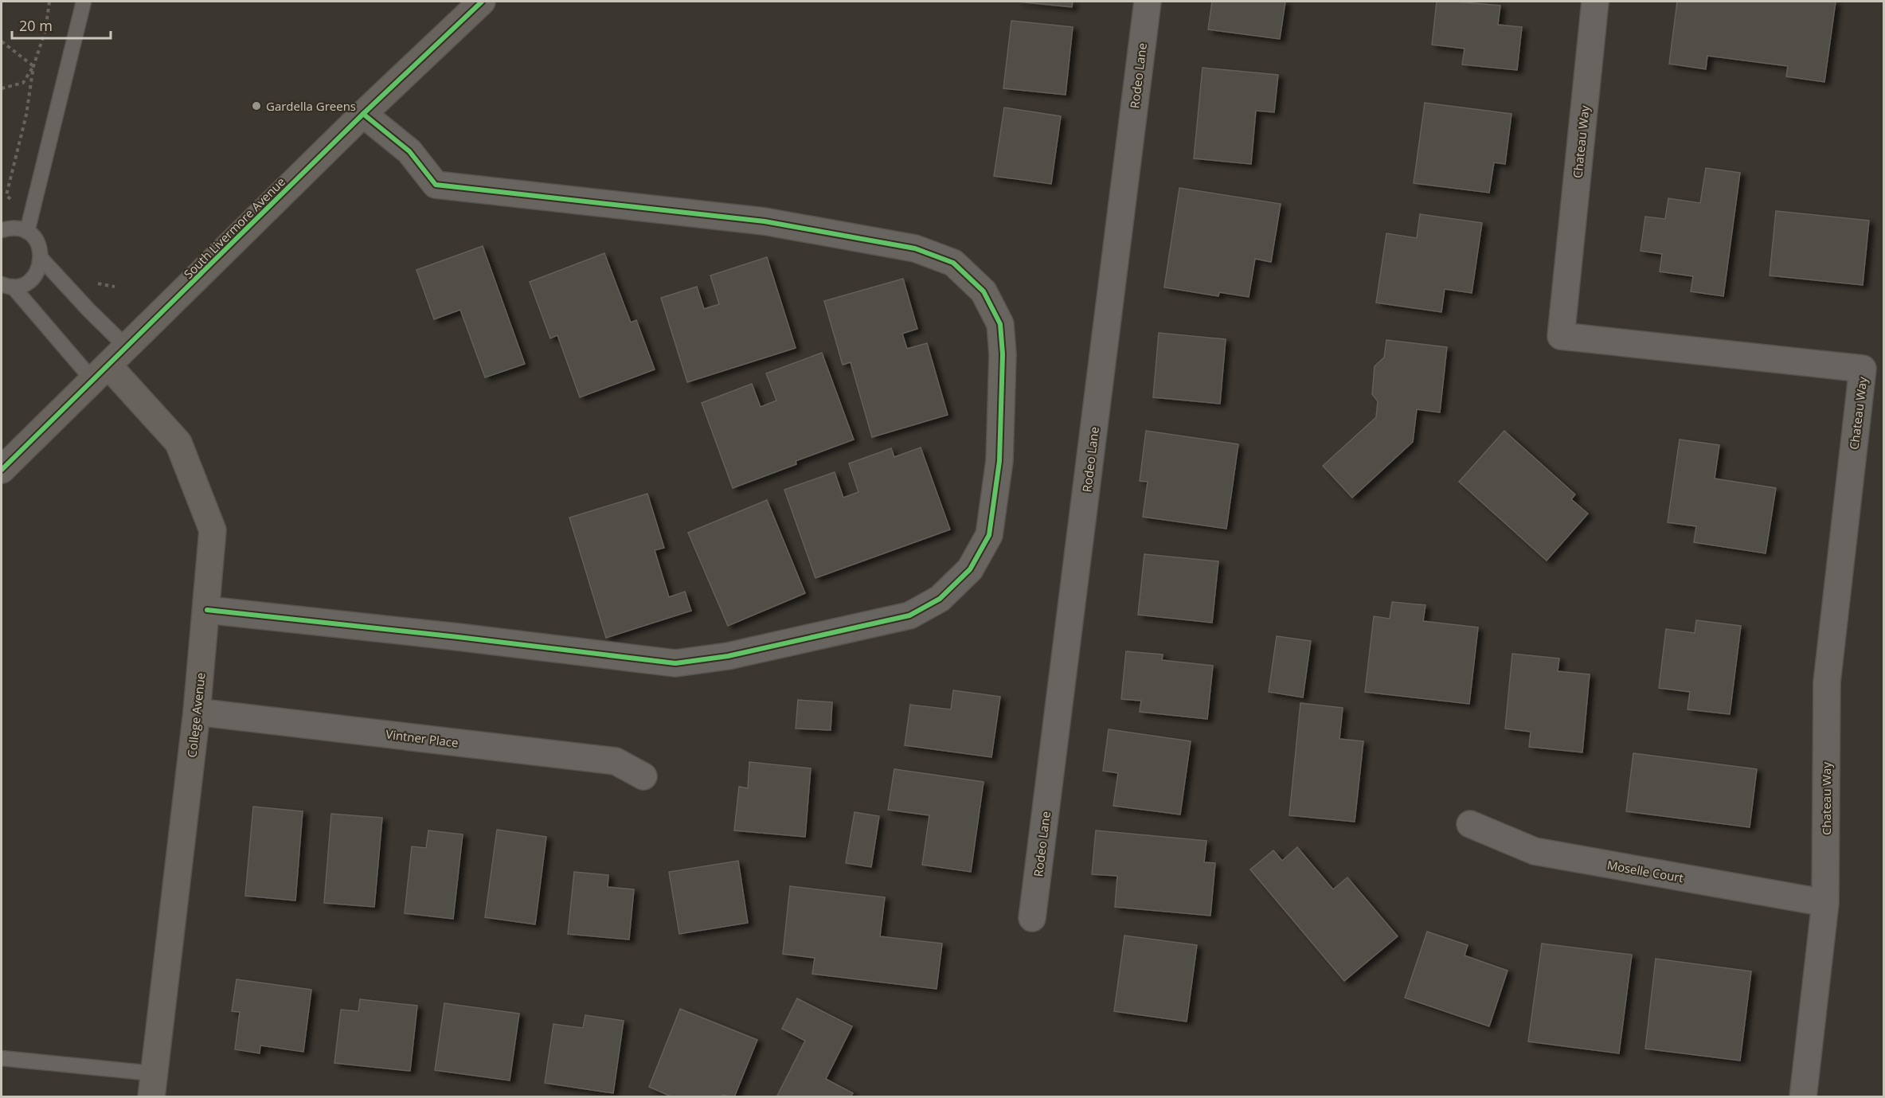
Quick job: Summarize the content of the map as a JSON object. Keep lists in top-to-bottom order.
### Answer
{
  "streets": {
    "street": [
      "Rodeo Lane",
      "Chateau Way",
      "South Livermore Avenue",
      "College Avenue",
      "Vintner Place",
      "Moselle Court"
    ]
  },
  "crossings": [
    ["Chateau Way", "Moselle Court"],
    ["South Livermore Avenue", "College Avenue"],
    ["College Avenue", "Vintner Place"]
  ],
  "places": ["Gardella Greens"],
  "scale_bar": "20 m"
}
